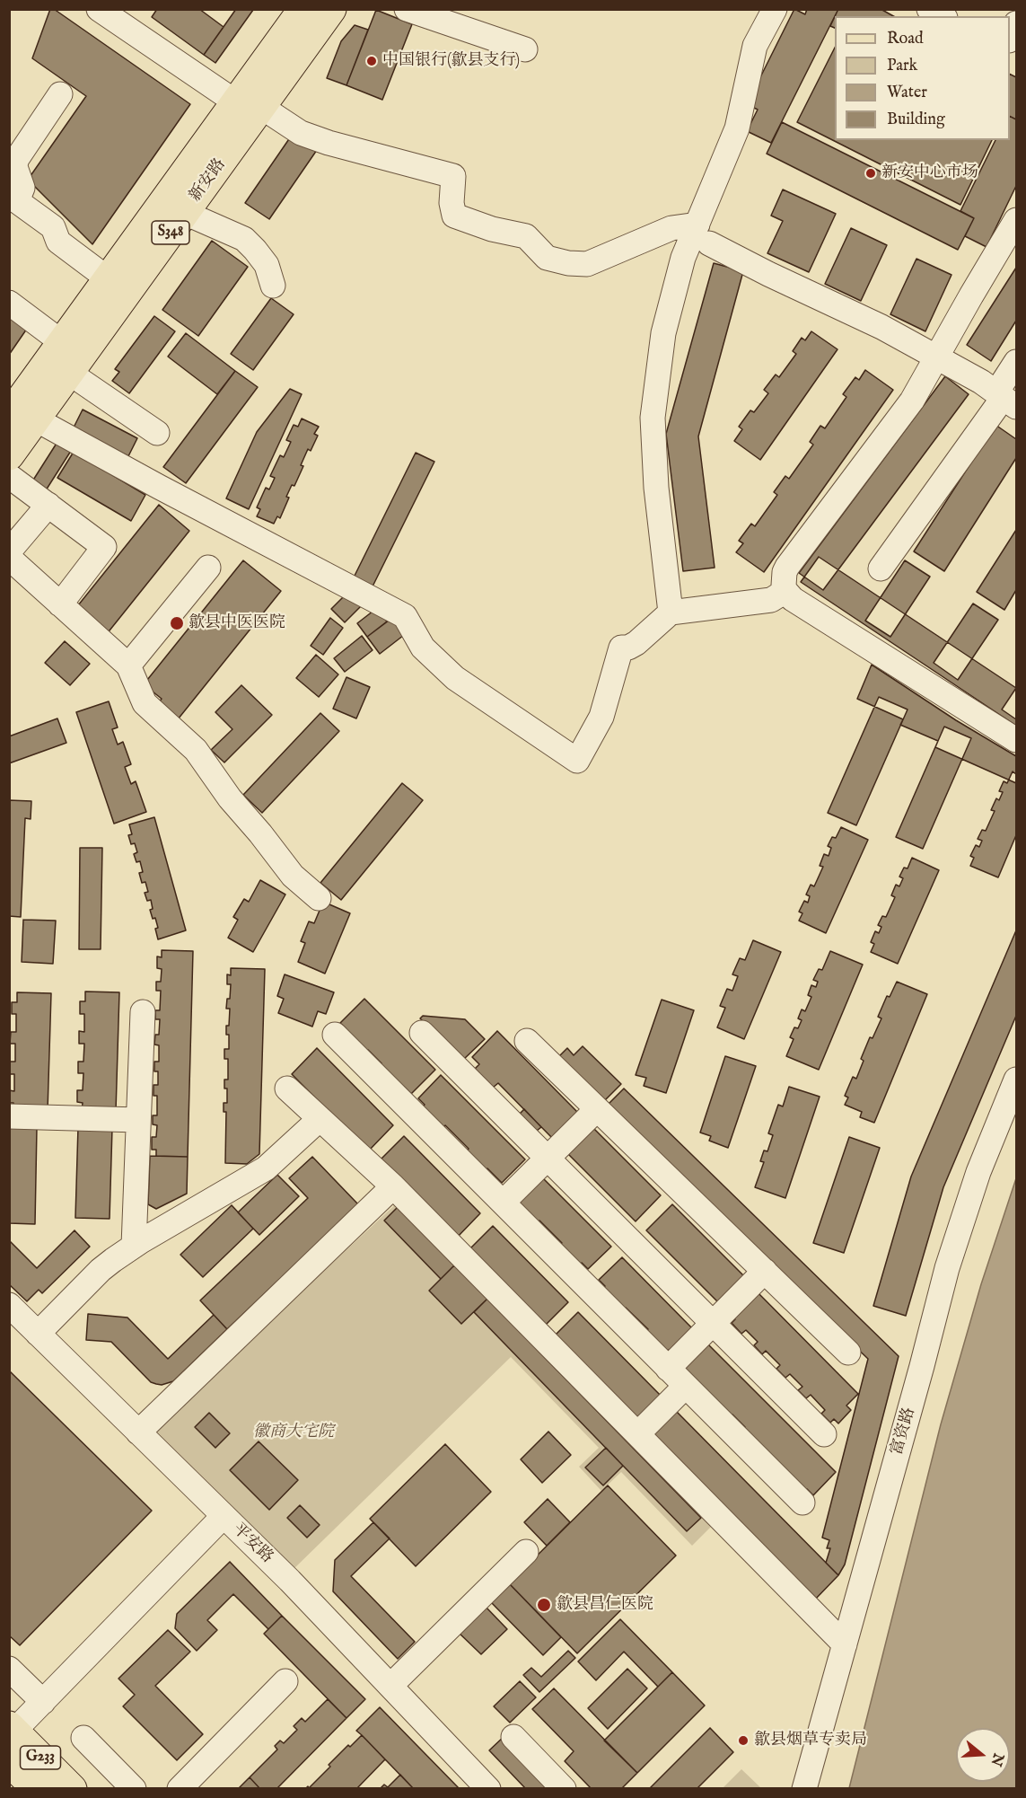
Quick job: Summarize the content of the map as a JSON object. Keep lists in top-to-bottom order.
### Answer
{
  "streets": {
    "main road": ["新安路", "S348", "G233"],
    "street": ["富资路", "平安路"]
  },
  "parks": ["徽商大宅院"],
  "places": [
    "中国银行(歙县支行)",
    "新安中心市场",
    "歙县中医医院",
    "歙县昌仁医院",
    "歙县烟草专卖局"
  ],
  "legend": [
    "Road",
    "Park",
    "Water",
    "Building"
  ],
  "north": "right"
}
